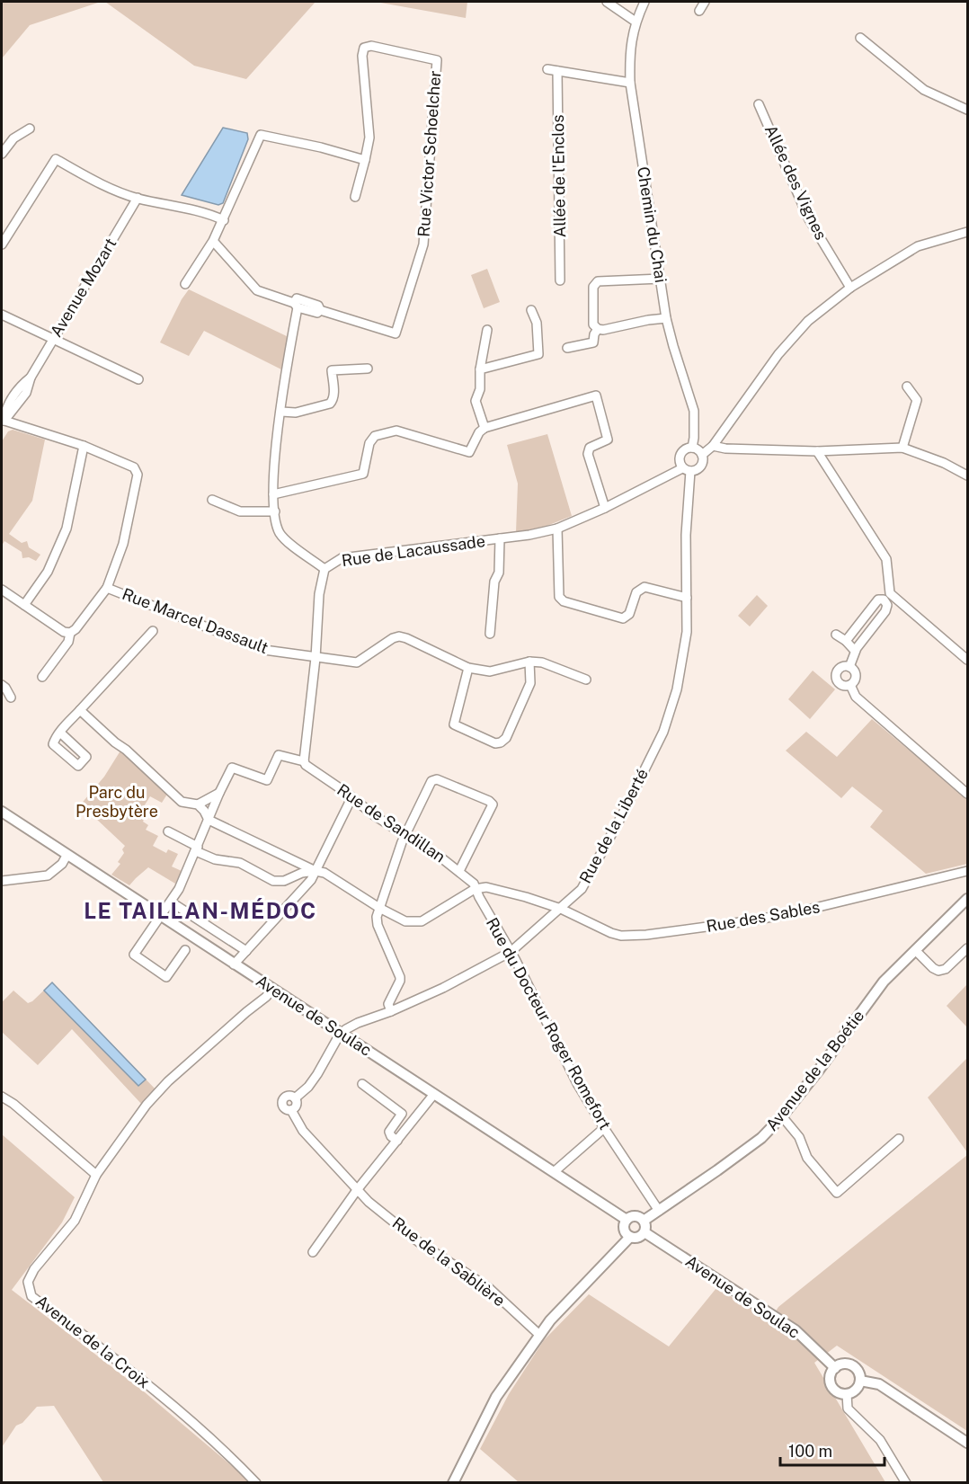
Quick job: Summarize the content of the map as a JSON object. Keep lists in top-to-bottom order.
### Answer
{
  "streets": {
    "main road": ["Avenue de Soulac", "Avenue de la Boétie"],
    "street": [
      "Rue Victor Schoelcher",
      "Allée de l'Enclos",
      "Allée des Vignes",
      "Chemin du Chai",
      "Avenue Mozart",
      "Rue de Lacaussade",
      "Rue Marcel Dassault",
      "Rue de Sandillan",
      "Rue de la Liberté",
      "Rue des Sables",
      "Rue du Docteur Roger Romefort",
      "Rue de la Sablière",
      "Avenue de la Croix"
    ]
  },
  "crossings": [
    ["Chemin du Chai", "Rue de Lacaussade"],
    ["Chemin du Chai", "Rue de la Liberté"],
    ["Rue de Lacaussade", "Rue Marcel Dassault"],
    ["Rue de Lacaussade", "Rue de Sandillan"],
    ["Rue de Lacaussade", "Rue de la Liberté"],
    ["Rue de Sandillan", "Rue des Sables"],
    ["Rue de Sandillan", "Rue du Docteur Roger Romefort"],
    ["Rue de la Liberté", "Rue des Sables"],
    ["Rue de la Liberté", "Avenue de Soulac"],
    ["Rue de la Liberté", "Rue du Docteur Roger Romefort"],
    ["Rue de la Liberté", "Rue de la Sablière"],
    ["Rue des Sables", "Rue du Docteur Roger Romefort"],
    ["Avenue de Soulac", "Avenue de la Boétie"],
    ["Avenue de Soulac", "Avenue de la Croix"],
    ["Rue du Docteur Roger Romefort", "Avenue de la Boétie"]
  ],
  "districts": ["LE TAILLAN-MÉDOC"],
  "parks": ["Parc du Presbytère"],
  "scale_bar": "100 m"
}
